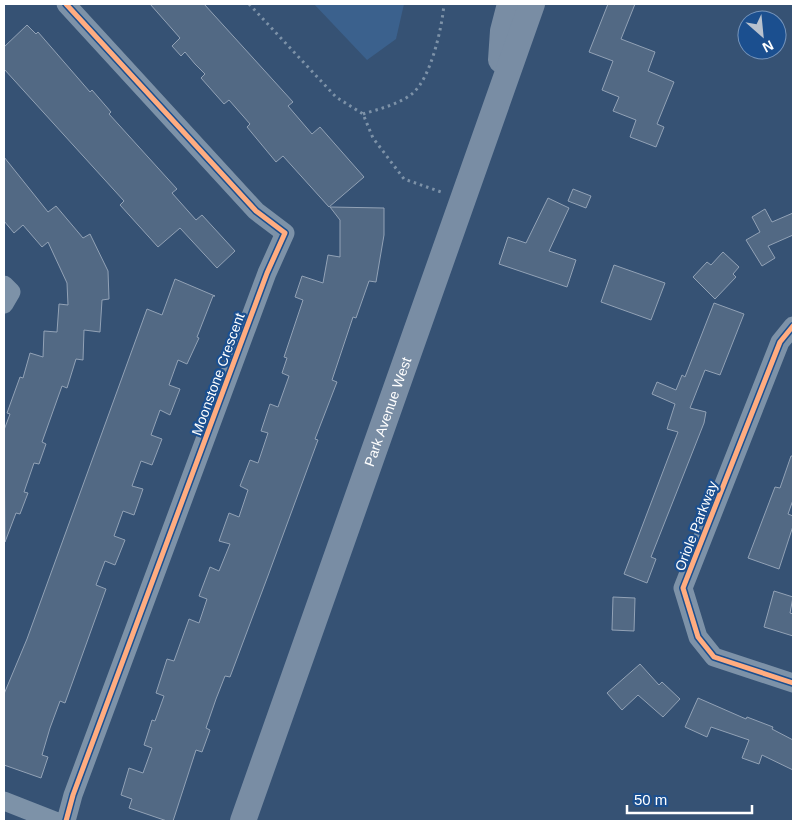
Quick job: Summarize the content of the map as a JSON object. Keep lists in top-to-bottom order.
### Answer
{
  "streets": {
    "main road": ["Park Avenue West"],
    "street": ["Moonstone Crescent", "Oriole Parkway"]
  },
  "scale_bar": "50 m",
  "north": "bottom right"
}
